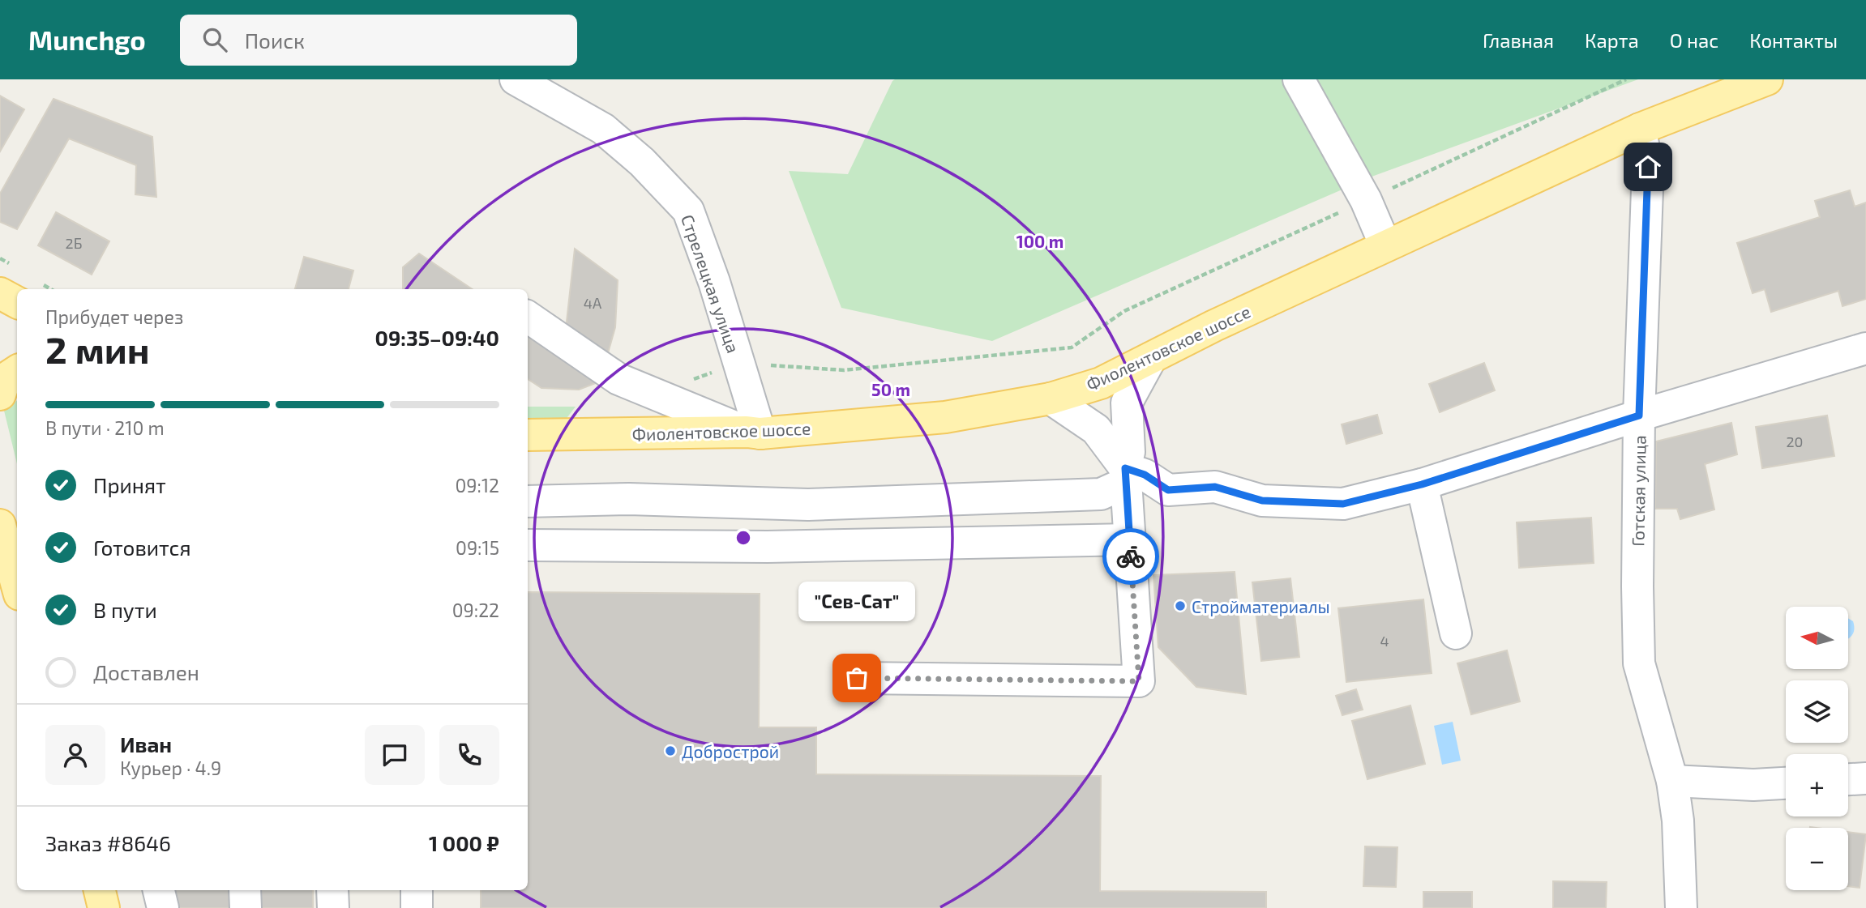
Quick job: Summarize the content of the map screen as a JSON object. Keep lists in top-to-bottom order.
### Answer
{
  "streets": {
    "main road": ["Фиолентовское шоссе"],
    "street": ["Стрелецкая улица", "Готская улица"]
  },
  "crossings": [
    ["Стрелецкая улица", "Фиолентовское шоссе"],
    ["Фиолентовское шоссе", "Готская улица"]
  ],
  "places": ["Стройматериалы", "\"Сев-Сат\"", "Добрострой"],
  "house_numbers": [
    "2Б",
    "4А",
    "20",
    "4"
  ],
  "north": "left",
  "page": {
    "header": "Munchgo",
    "search": "Поиск",
    "nav": [
      "Главная",
      "Карта",
      "О нас",
      "Контакты"
    ],
    "heading": ["2 мин", "Прибудет через", "09:35–09:40"],
    "panel": [
      "Иван",
      "Курьер · 4.9",
      "Заказ #8646",
      "1 000 ₽"
    ],
    "bar": "В пути · 210 m",
    "list": [
      ["Принят", "09:12"],
      ["Готовится", "09:15"],
      ["В пути", "09:22"],
      "Доставлен"
    ],
    "bubble": "\"Сев-Сат\"",
    "map_buttons": ["+", "−"]
  },
  "rings": ["100 m", "50 m"]
}
